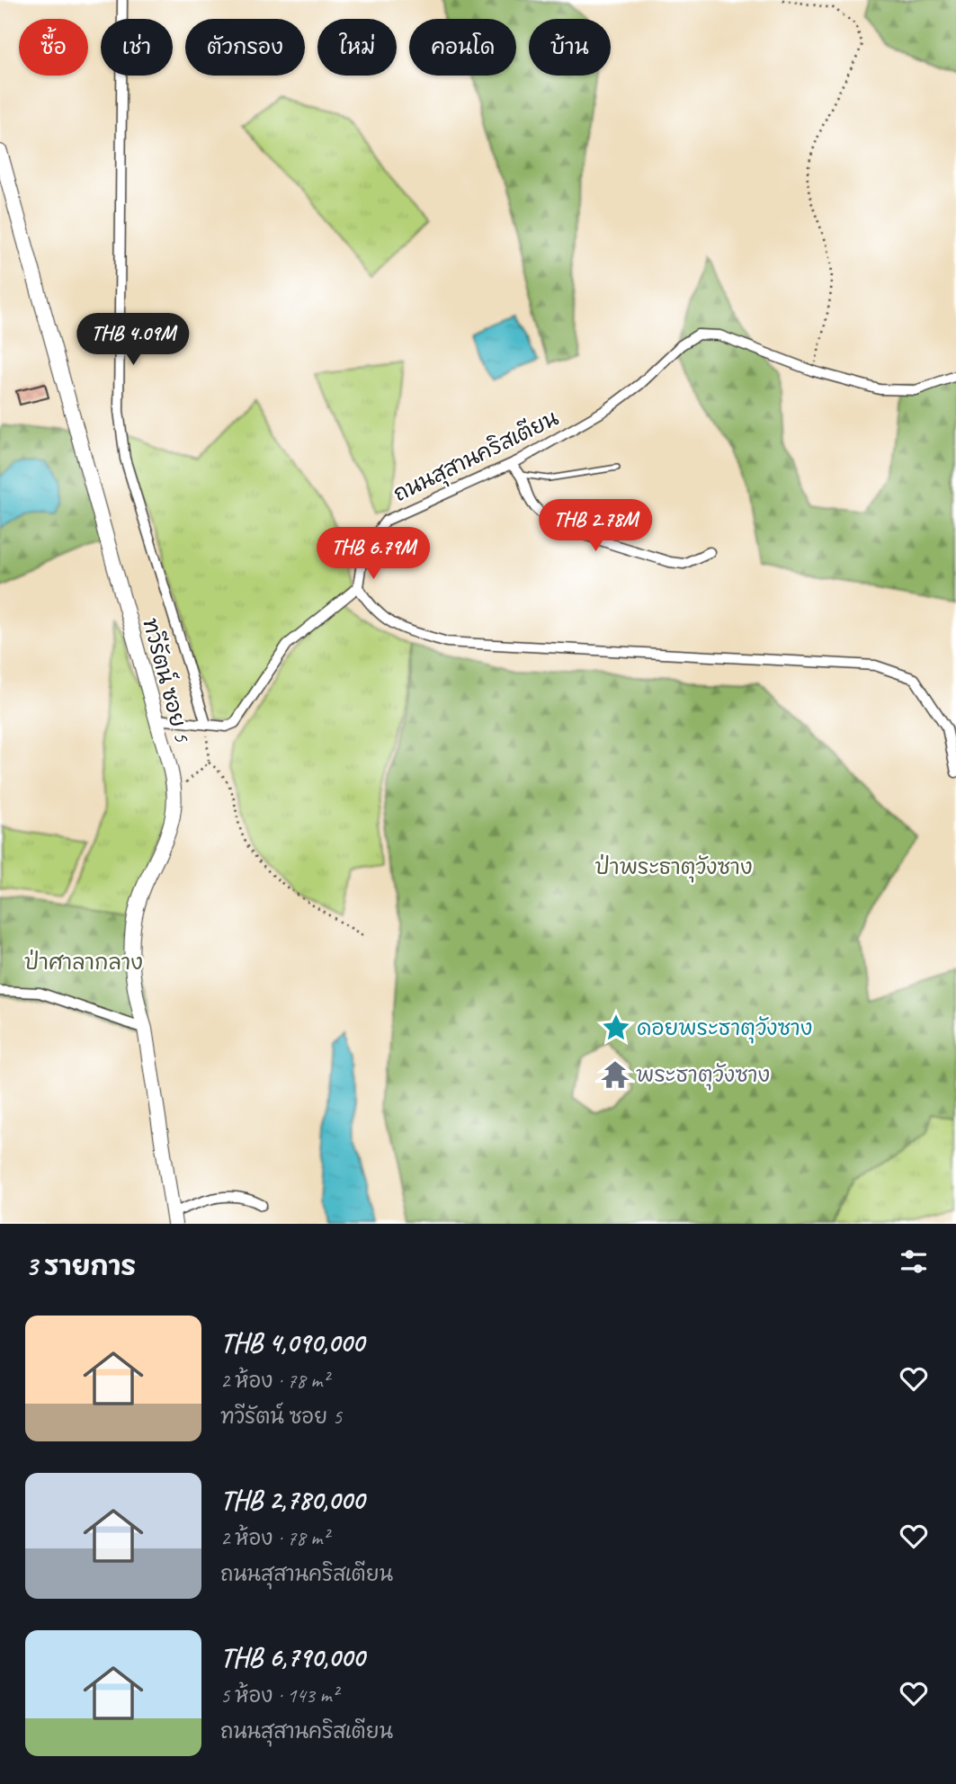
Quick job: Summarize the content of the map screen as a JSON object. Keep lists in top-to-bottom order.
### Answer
{
  "streets": {
    "street": ["ถนนสุสานคริสเตียน", "ทวีรัตน์ ซอย 5"]
  },
  "parks": ["ป่าพระธาตุวังซาง", "ป่าศาลากลาง"],
  "places": {
    "place": ["ดอยพระธาตุวังซาง"],
    "temple": ["พระธาตุวังซาง"]
  },
  "page": {
    "chip": [
      "ซื้อ",
      "เช่า",
      "ตัวกรอง",
      "ใหม่",
      "คอนโด",
      "บ้าน"
    ],
    "price": ["THB 4.09M", "THB 2.78M", "THB 6.79M"],
    "heading": "3 รายการ",
    "list": [
      {
        "name": "THB 4,090,000",
        "note": "2 ห้อง · 78 m² · ทวีรัตน์ ซอย 5"
      },
      {
        "name": "THB 2,780,000",
        "note": "2 ห้อง · 78 m² · ถนนสุสานคริสเตียน"
      },
      {
        "name": "THB 6,790,000",
        "note": "5 ห้อง · 143 m² · ถนนสุสานคริสเตียน"
      }
    ]
  }
}
